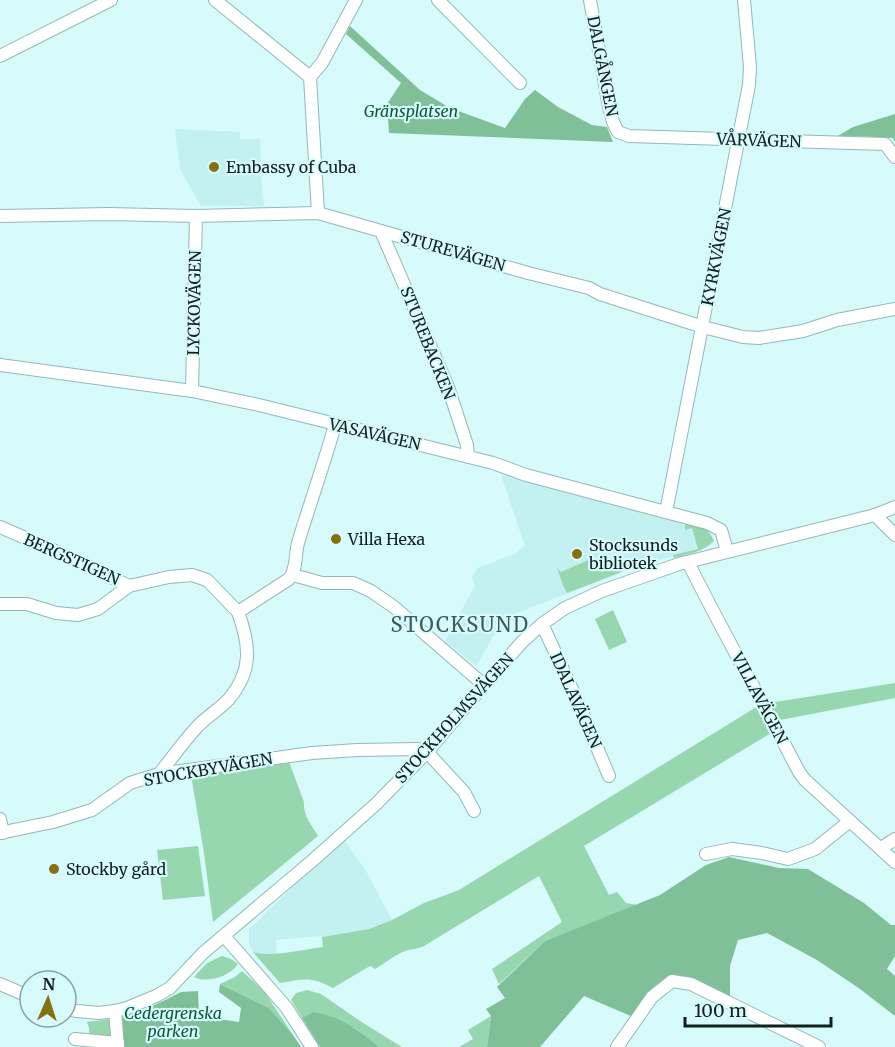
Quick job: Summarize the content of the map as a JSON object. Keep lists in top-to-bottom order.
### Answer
{
  "streets": {
    "street": [
      "DALGÅNGEN",
      "VÅRVÄGEN",
      "STUREVÄGEN",
      "KYRKVÄGEN",
      "LYCKOVÄGEN",
      "STUREBACKEN",
      "VASAVÄGEN",
      "BERGSTIGEN",
      "VILLAVÄGEN",
      "IDALAVÄGEN",
      "STOCKHOLMSVÄGEN",
      "STOCKBYVÄGEN"
    ]
  },
  "crossings": [
    ["DALGÅNGEN", "VÅRVÄGEN"],
    ["VÅRVÄGEN", "KYRKVÄGEN"],
    ["STUREVÄGEN", "KYRKVÄGEN"],
    ["STUREVÄGEN", "LYCKOVÄGEN"],
    ["STUREVÄGEN", "STUREBACKEN"],
    ["KYRKVÄGEN", "VASAVÄGEN"],
    ["LYCKOVÄGEN", "VASAVÄGEN"],
    ["STUREBACKEN", "VASAVÄGEN"],
    ["VASAVÄGEN", "STOCKHOLMSVÄGEN"],
    ["VILLAVÄGEN", "STOCKHOLMSVÄGEN"],
    ["IDALAVÄGEN", "STOCKHOLMSVÄGEN"],
    ["STOCKHOLMSVÄGEN", "STOCKBYVÄGEN"]
  ],
  "districts": ["STOCKSUND"],
  "parks": ["Gränsplatsen", "Cedergrenska parken"],
  "places": [
    "Embassy of Cuba",
    "Villa Hexa",
    "Stocksunds bibliotek",
    "Stockby gård"
  ],
  "scale_bar": "100 m",
  "north": "top"
}
